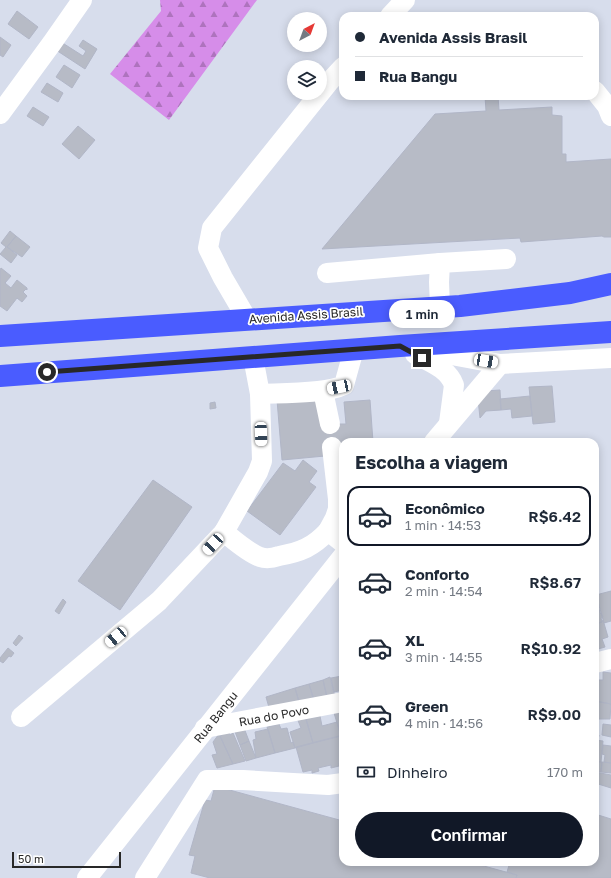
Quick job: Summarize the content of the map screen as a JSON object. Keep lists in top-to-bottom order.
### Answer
{
  "streets": {
    "main road": ["Avenida Assis Brasil"],
    "street": ["Rua do Povo", "Rua Bangu"]
  },
  "crossings": [
    ["Rua do Povo", "Rua Bangu"]
  ],
  "scale_bar": "50 m",
  "north": "top right",
  "page": {
    "banner": ["Avenida Assis Brasil", "Rua Bangu"],
    "bubble": "1 min",
    "heading": "Escolha a viagem",
    "list": [
      {
        "name": "Econômico",
        "note": "1 min · 14:53",
        "value": "R$6.42"
      },
      {
        "name": "Conforto",
        "note": "2 min · 14:54",
        "value": "R$8.67"
      },
      {
        "name": "XL",
        "note": "3 min · 14:55",
        "value": "R$10.92"
      },
      {
        "name": "Green",
        "note": "4 min · 14:56",
        "value": "R$9.00"
      }
    ],
    "pay": ["Dinheiro", "170 m"],
    "buttons": "Confirmar",
    "scale": "50 m"
  }
}
